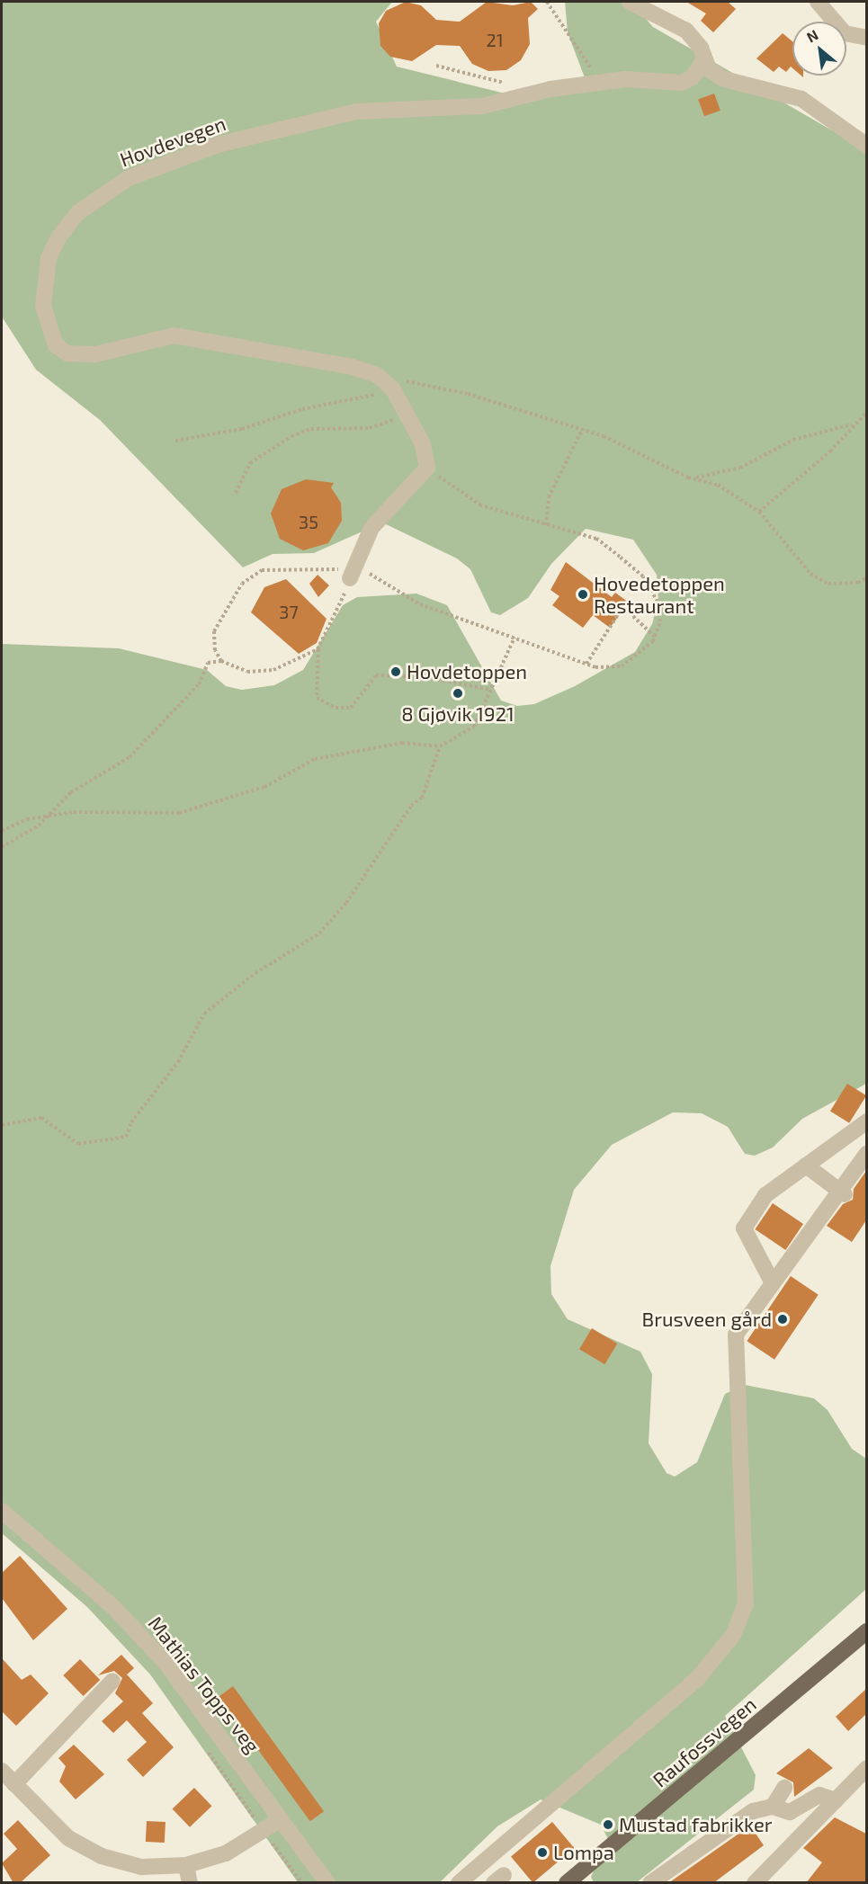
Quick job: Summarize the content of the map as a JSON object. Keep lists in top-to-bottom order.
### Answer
{
  "streets": {
    "main road": ["Raufossvegen"],
    "street": ["Hovdevegen", "Mathias Topps veg"]
  },
  "places": [
    "Hovedetoppen Restaurant",
    "Hovdetoppen",
    "8 Gjøvik 1921",
    "Brusveen gård",
    "Mustad fabrikker",
    "Lompa"
  ],
  "house_numbers": ["21", "35", "37"],
  "north": "top left"
}
